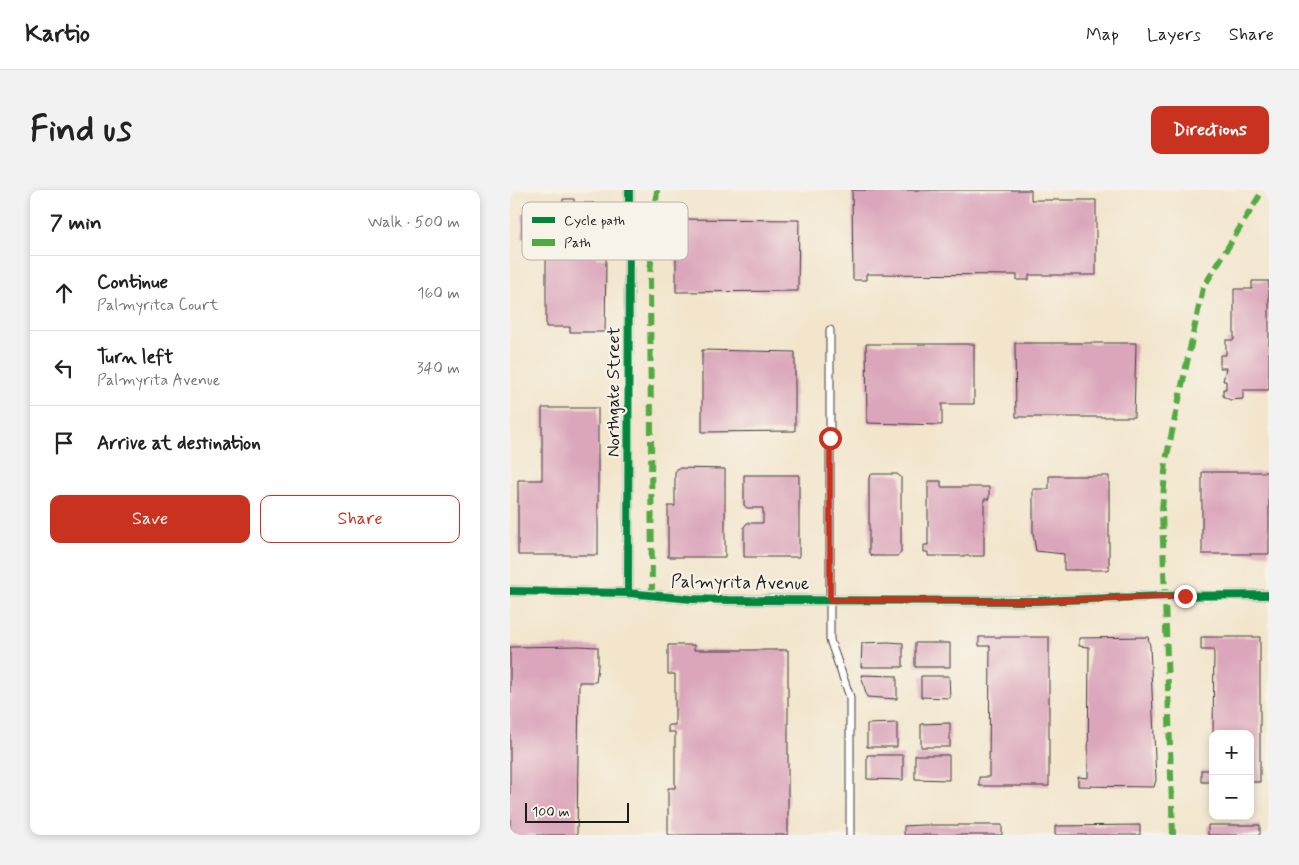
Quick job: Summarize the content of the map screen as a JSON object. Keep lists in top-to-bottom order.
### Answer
{
  "streets": {
    "street": ["Northgate Street", "Palmyrita Avenue"]
  },
  "crossings": [
    ["Northgate Street", "Palmyrita Avenue"]
  ],
  "legend": ["Cycle path", "Path"],
  "scale_bar": "100 m",
  "page": {
    "header": "Kartio",
    "nav": ["Map", "Layers", "Share"],
    "buttons": [
      "Directions",
      ["Save", "Share"]
    ],
    "title": "Find us",
    "heading": ["7 min", "Walk · 500 m"],
    "list": [
      ["Continue", "Palmyritca Court", "160 m"],
      ["Turn left", "Palmyrita Avenue", "340 m"],
      "Arrive at destination"
    ],
    "map_buttons": ["+", "−"],
    "scale": "100 m"
  }
}
